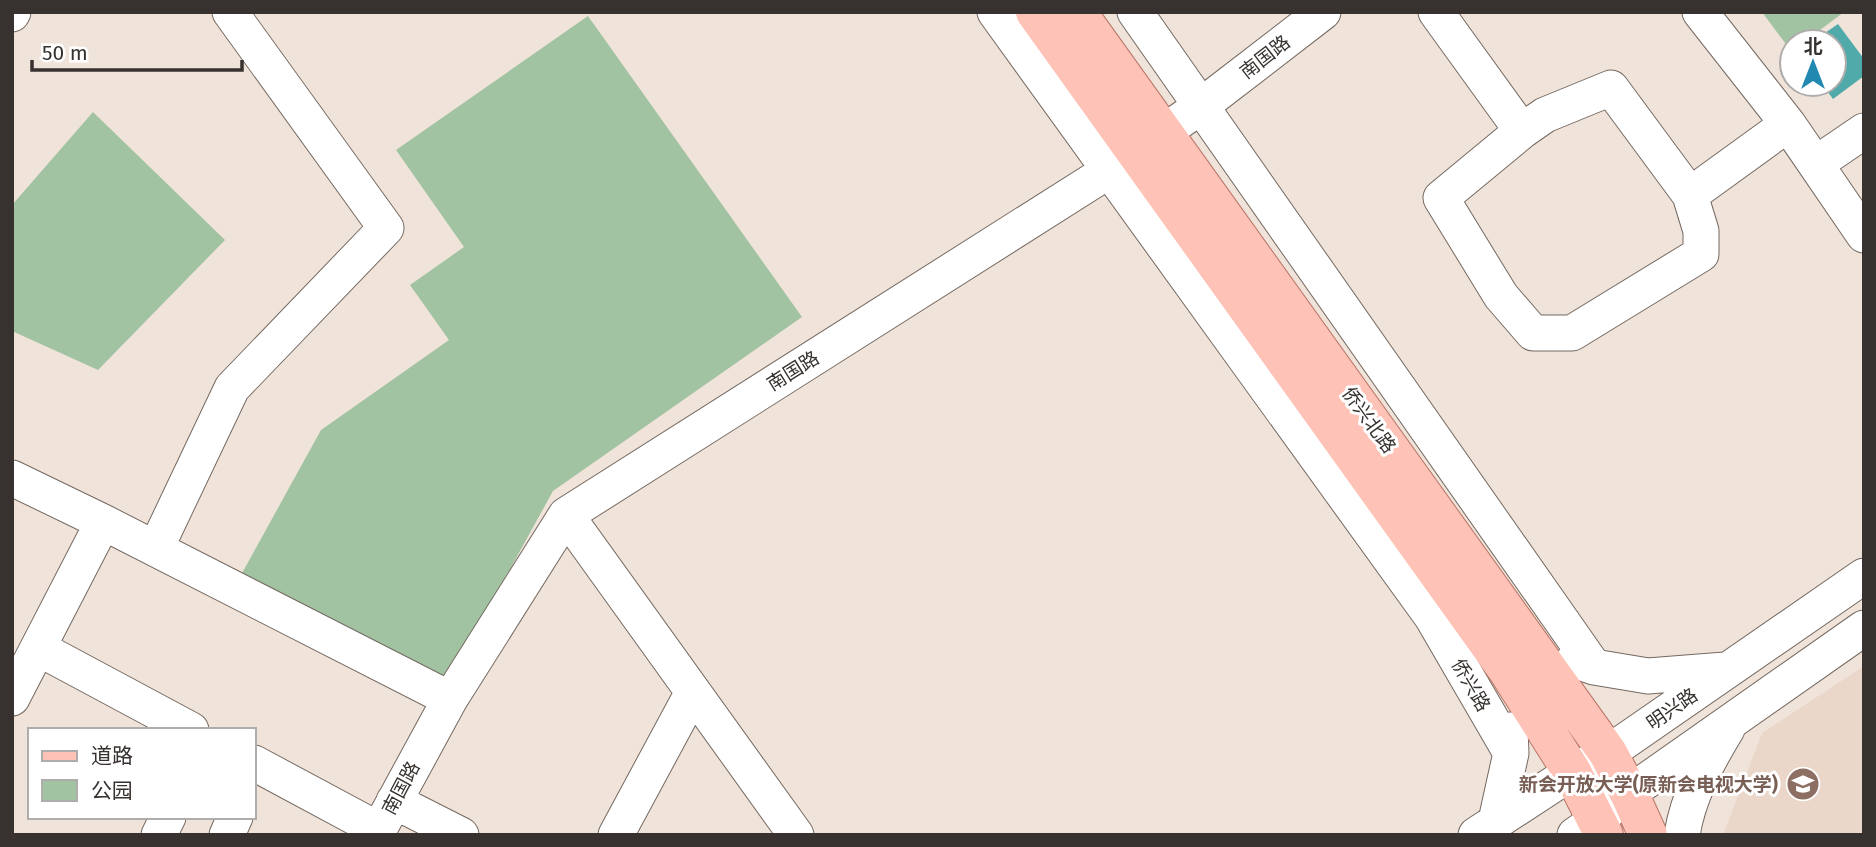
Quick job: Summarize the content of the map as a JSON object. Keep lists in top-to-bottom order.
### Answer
{
  "streets": {
    "main road": ["侨兴北路"],
    "street": ["南国路", "侨兴路", "明兴路"]
  },
  "crossings": [
    ["南国路", "侨兴北路"],
    ["侨兴北路", "侨兴路"],
    ["侨兴北路", "明兴路"]
  ],
  "places": {
    "school or university": ["新会开放大学(原新会电视大学)"]
  },
  "legend": ["道路", "公园"],
  "scale_bar": "50 m",
  "north": "top"
}
